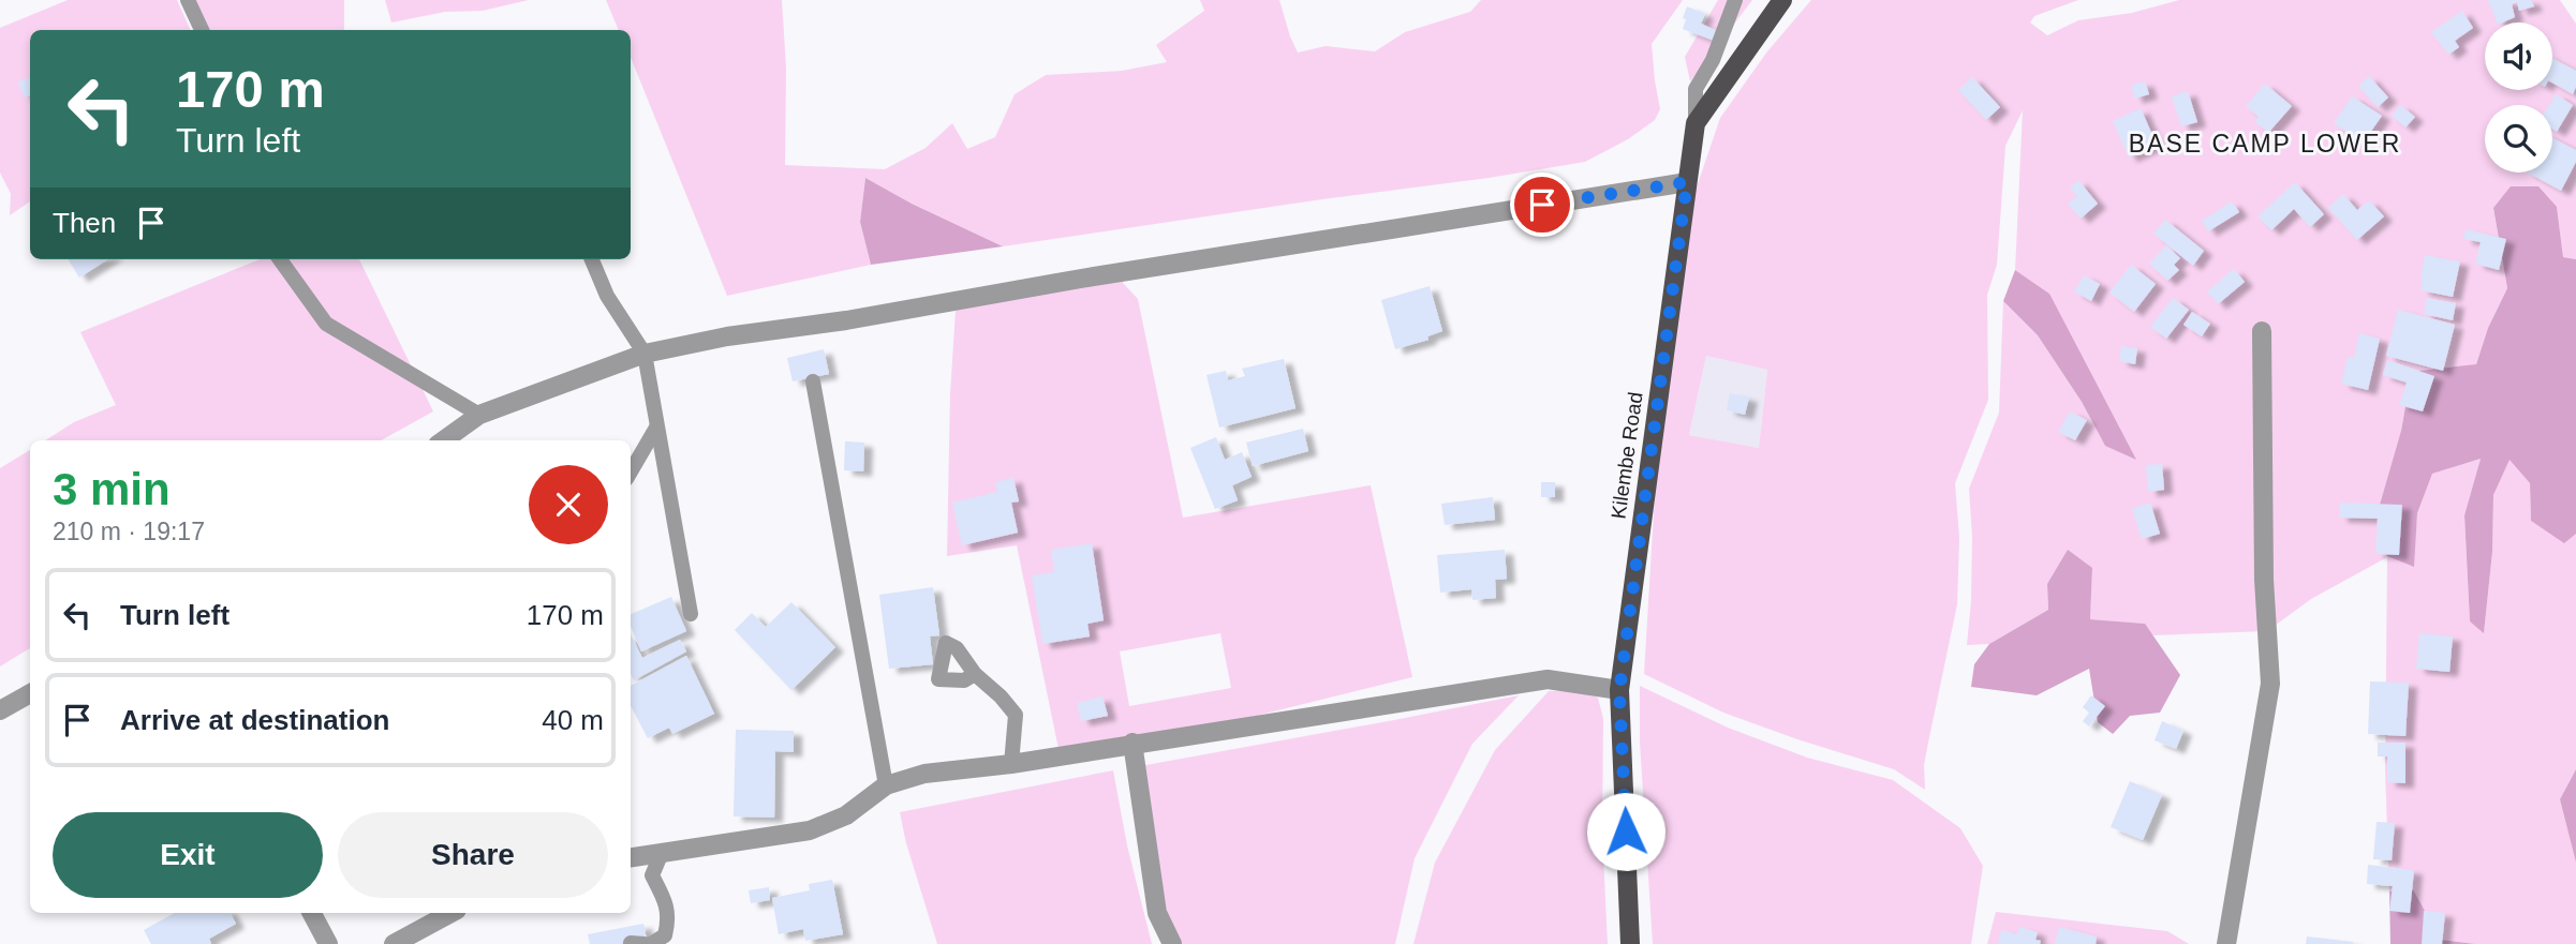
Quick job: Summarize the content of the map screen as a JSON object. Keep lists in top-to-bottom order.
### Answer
{
  "streets": {
    "main road": ["Kilembe Road"]
  },
  "districts": ["BASE CAMP LOWER"],
  "page": {
    "turn": ["170 m", "Turn left"],
    "then": "Then",
    "heading": ["3 min", "210 m · 19:17"],
    "list": [
      {
        "name": "Turn left",
        "value": "170 m"
      },
      {
        "name": "Arrive at destination",
        "value": "40 m"
      }
    ],
    "buttons": ["Exit", "Share"]
  }
}
